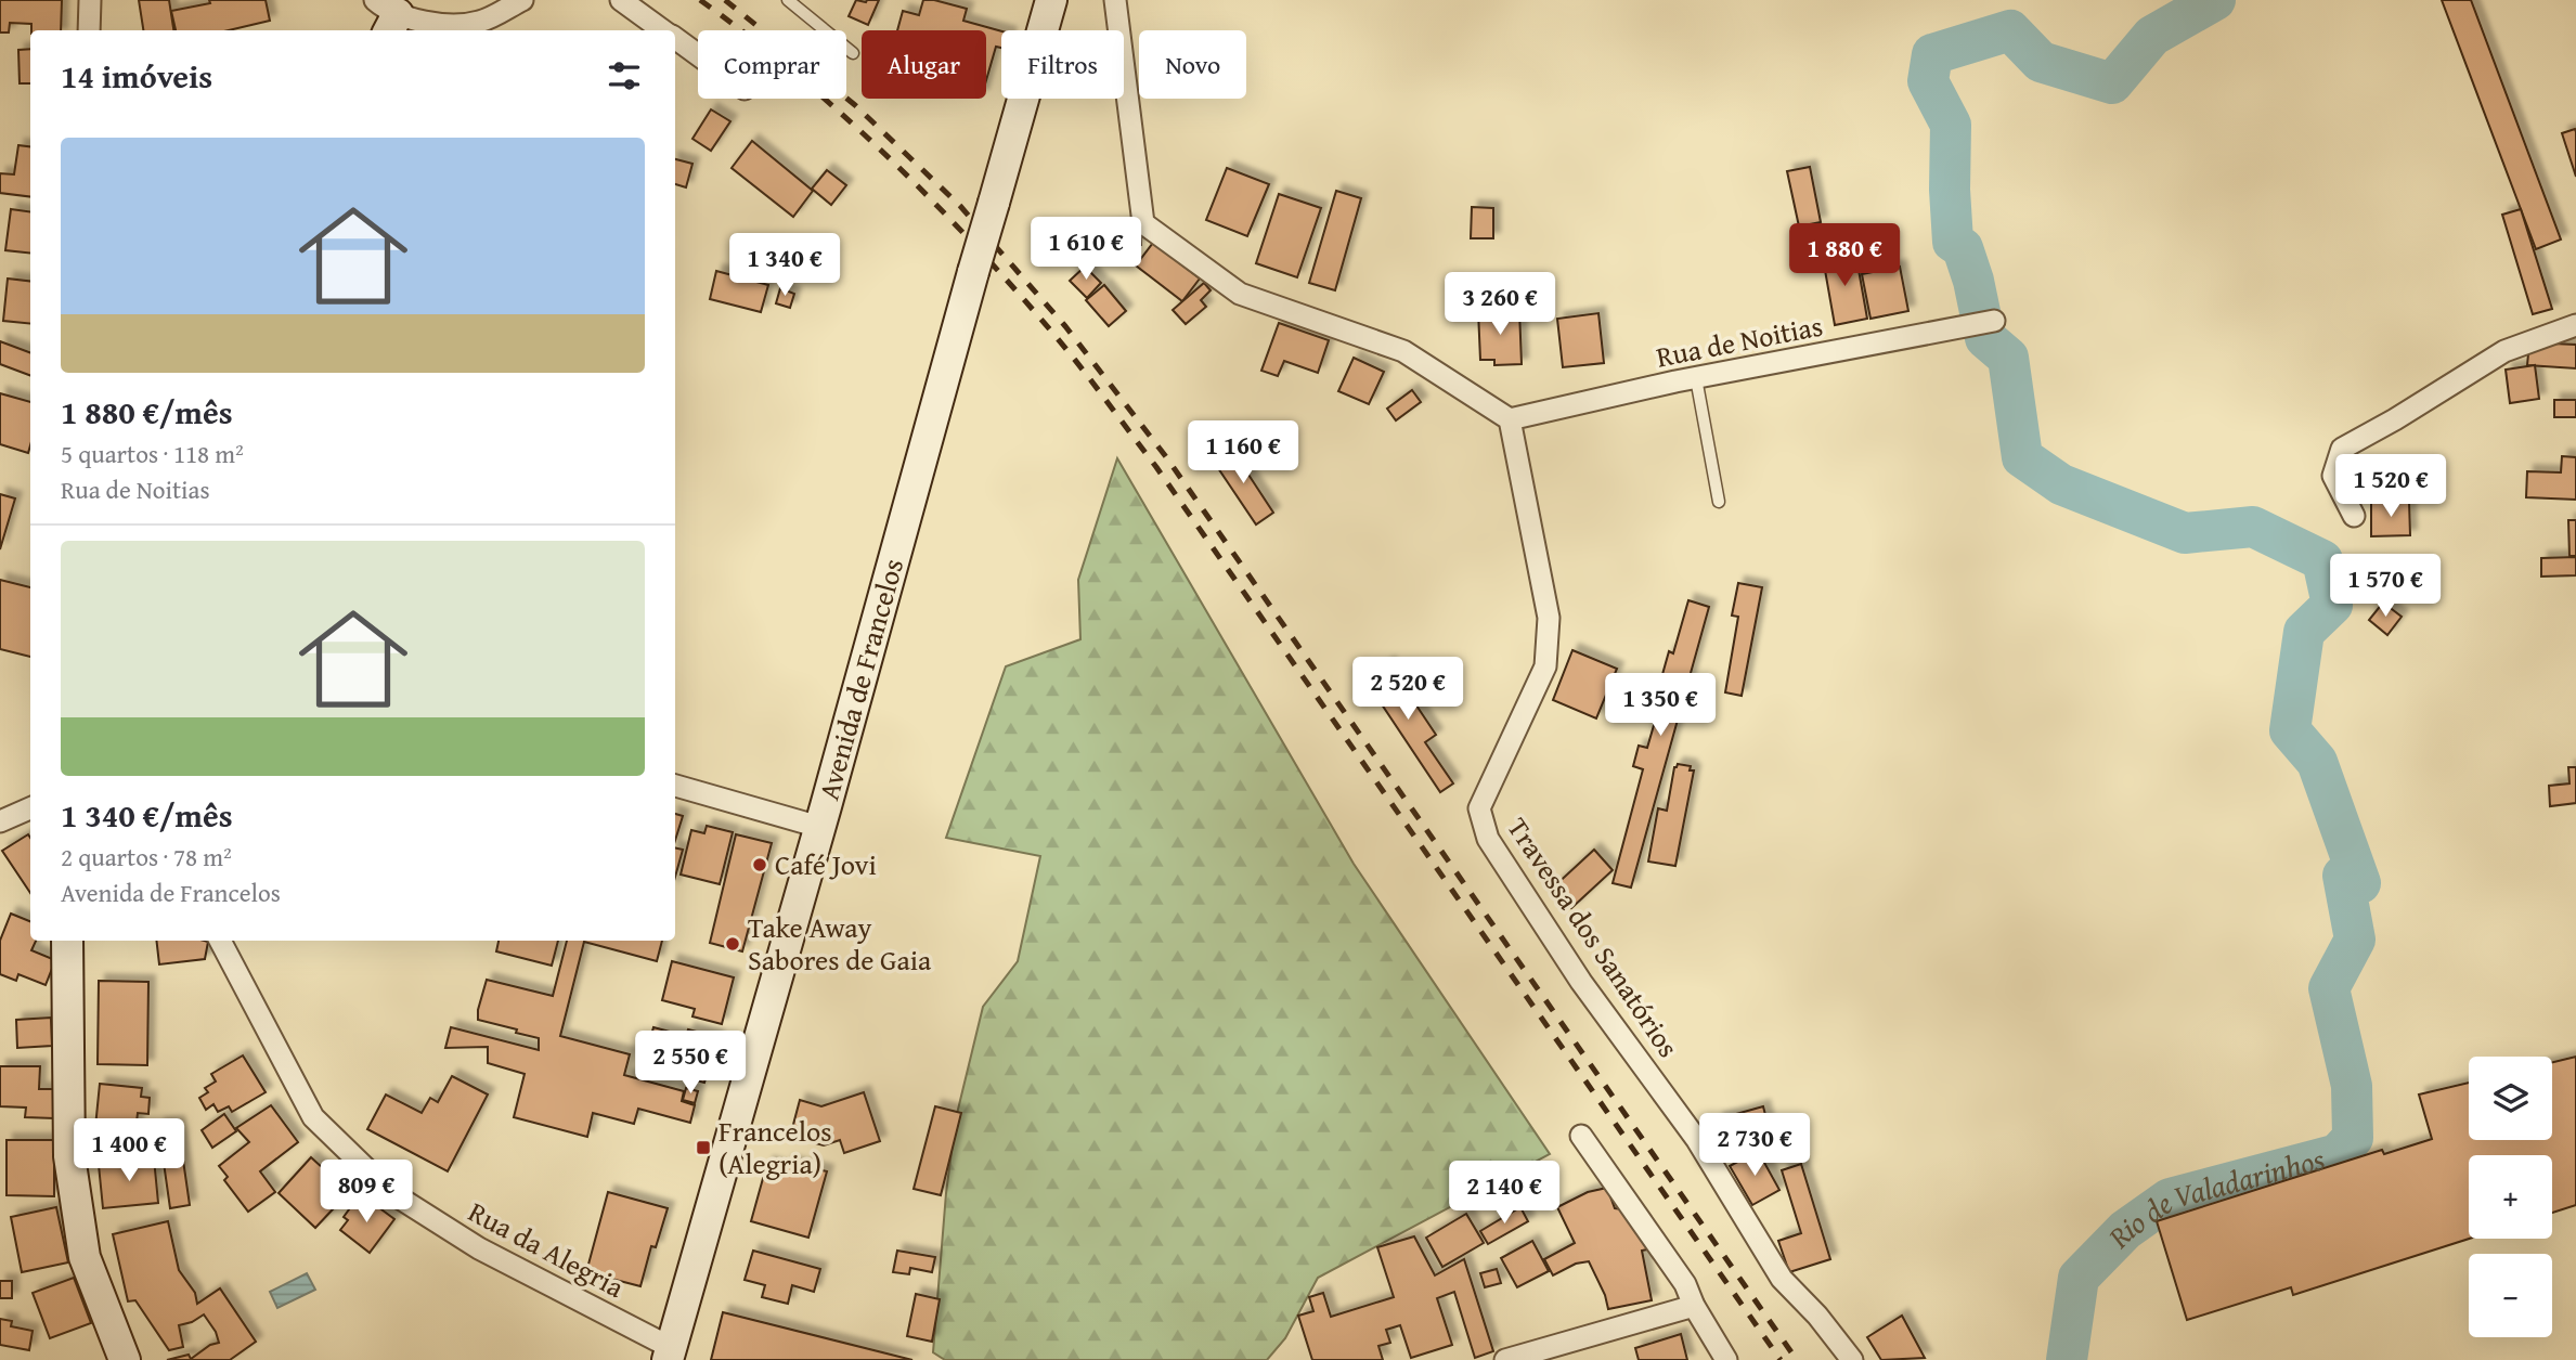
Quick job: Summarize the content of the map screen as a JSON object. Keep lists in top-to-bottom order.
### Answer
{
  "streets": {
    "main road": ["Avenida de Francelos"],
    "street": ["Rua de Noitias", "Travessa dos Sanatórios", "Rua da Alegria"]
  },
  "crossings": [
    ["Rua de Noitias", "Travessa dos Sanatórios"],
    ["Avenida de Francelos", "Rua da Alegria"]
  ],
  "water": ["Rio de Valadarinhos"],
  "places": {
    "other": ["Café Jovi", "Take Away Sabores de Gaia"],
    "transit": ["Francelos (Alegria)"]
  },
  "page": {
    "chip": [
      "Comprar",
      "Alugar",
      "Filtros",
      "Novo"
    ],
    "heading": "14 imóveis",
    "list": [
      {
        "name": "1 880 €/mês",
        "note": "5 quartos · 118 m² · Rua de Noitias"
      },
      {
        "name": "1 340 €/mês",
        "note": "2 quartos · 78 m² · Avenida de Francelos"
      }
    ],
    "price": [
      "1 610 €",
      "1 880 €",
      "1 340 €",
      "3 260 €",
      "1 160 €",
      "1 520 €",
      "1 570 €",
      "2 520 €",
      "1 350 €",
      "2 550 €",
      "2 730 €",
      "1 400 €",
      "809 €",
      "2 140 €"
    ],
    "map_buttons": ["+", "−"]
  }
}
